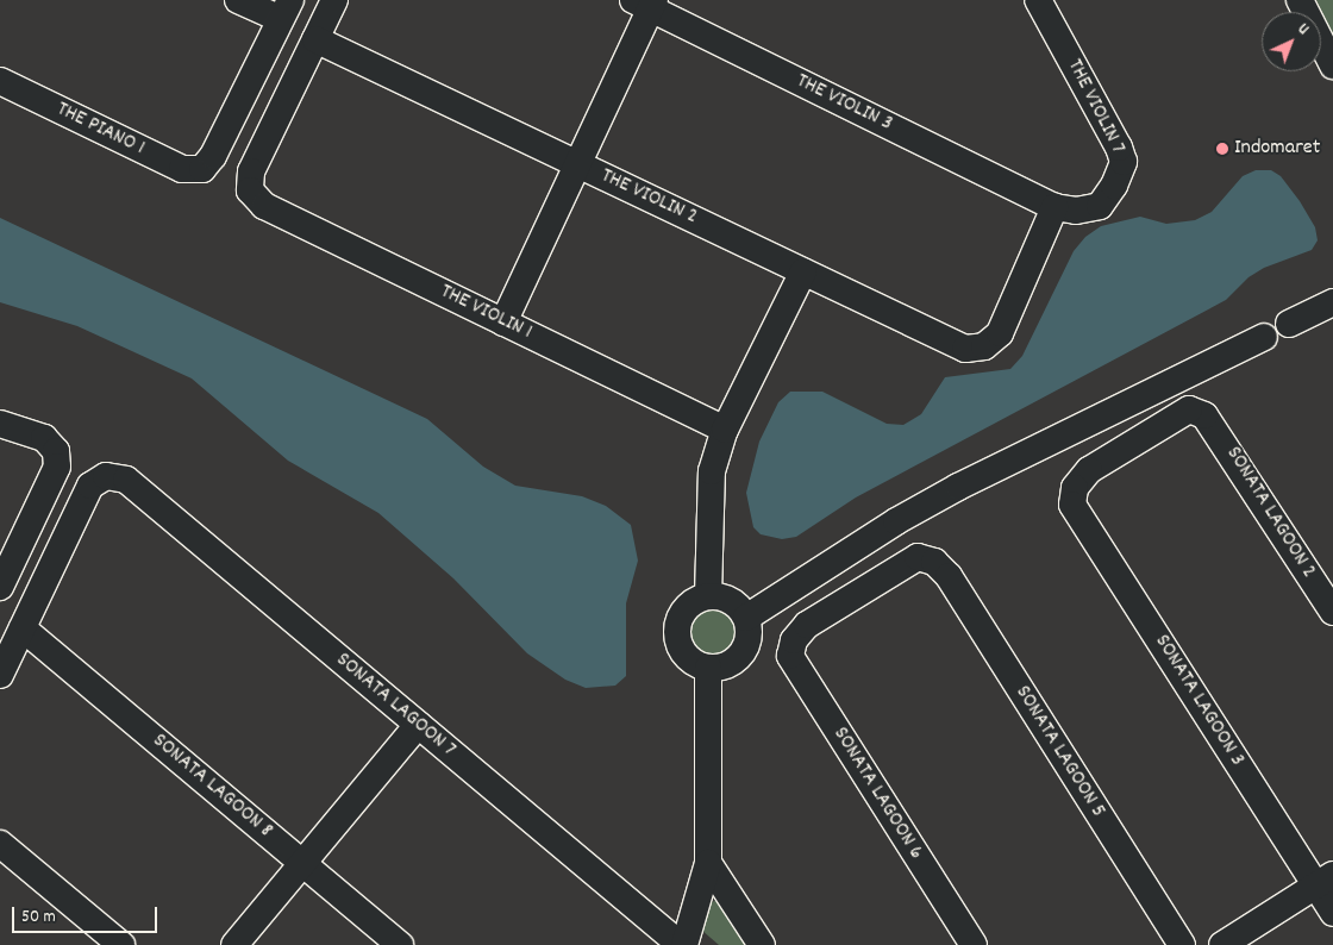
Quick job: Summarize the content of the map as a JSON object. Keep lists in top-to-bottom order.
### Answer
{
  "streets": {
    "street": [
      "THE VIOLIN 3",
      "THE VIOLIN 7",
      "THE PIANO 1",
      "THE VIOLIN 2",
      "THE VIOLIN 1",
      "SONATA LAGOON 2",
      "SONATA LAGOON 3",
      "SONATA LAGOON 7",
      "SONATA LAGOON 5",
      "SONATA LAGOON 8",
      "SONATA LAGOON 6"
    ]
  },
  "crossings": [
    ["THE VIOLIN 3", "THE VIOLIN 7"],
    ["THE VIOLIN 3", "THE VIOLIN 2"],
    ["THE VIOLIN 7", "THE VIOLIN 2"],
    ["THE VIOLIN 2", "THE VIOLIN 1"],
    ["SONATA LAGOON 2", "SONATA LAGOON 3"],
    ["SONATA LAGOON 7", "SONATA LAGOON 8"],
    ["SONATA LAGOON 5", "SONATA LAGOON 6"]
  ],
  "places": ["Indomaret"],
  "scale_bar": "50 m",
  "north": "top right"
}
